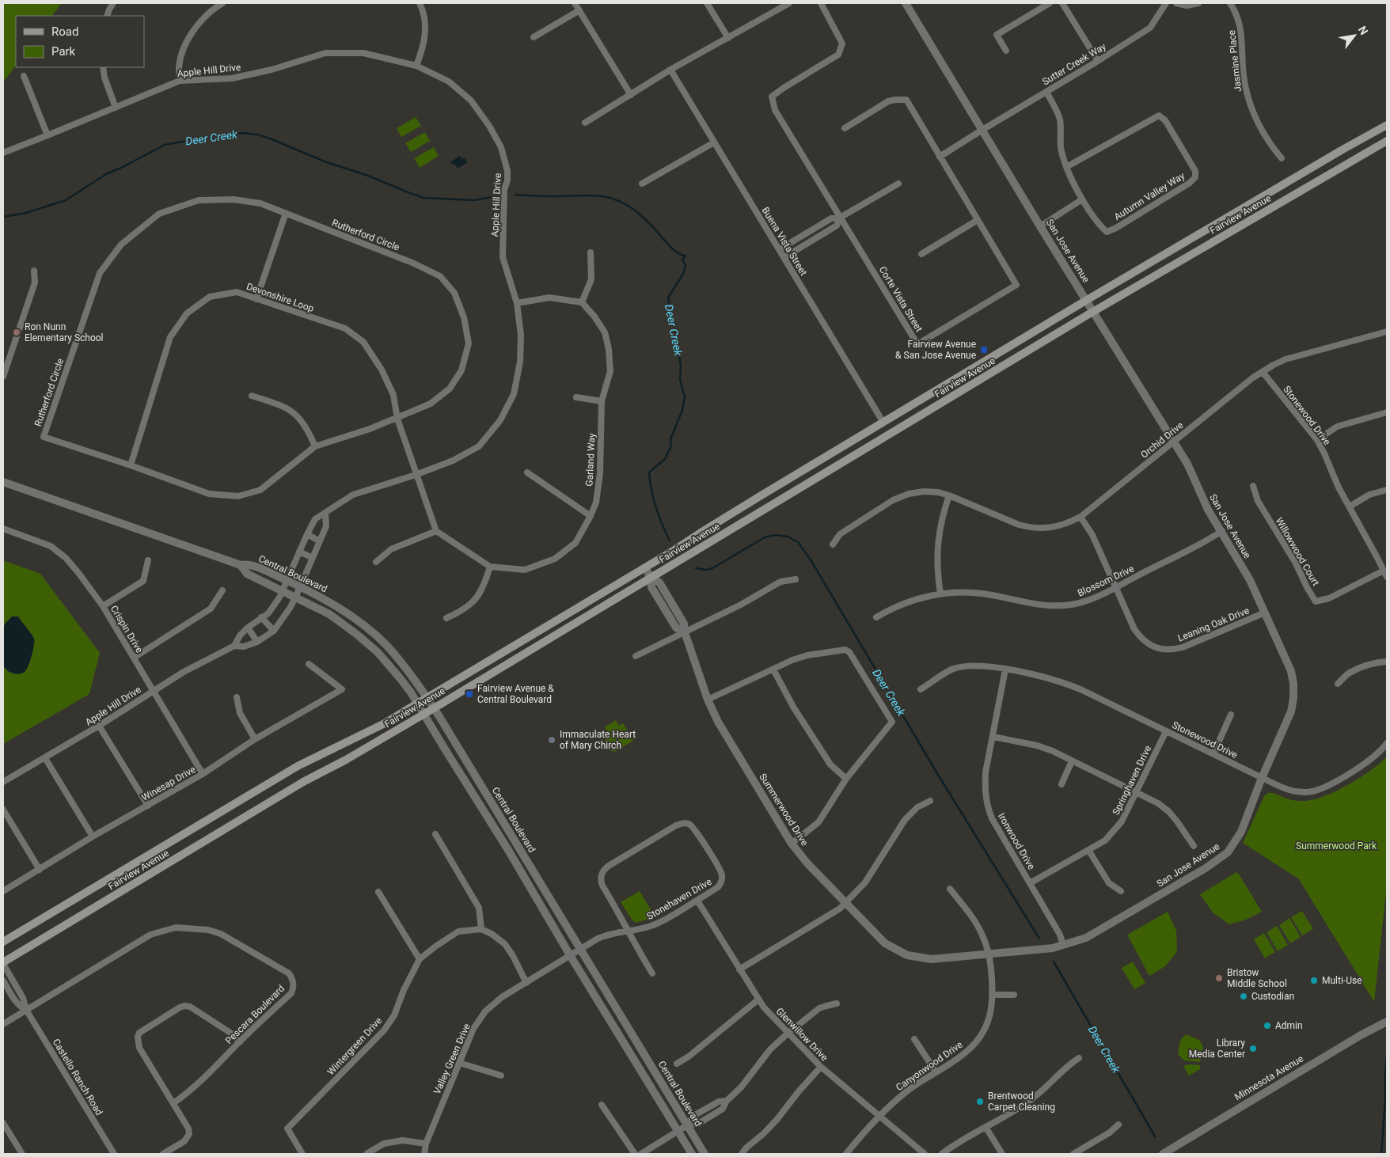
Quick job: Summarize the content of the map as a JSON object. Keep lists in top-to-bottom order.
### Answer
{
  "streets": {
    "main road": ["Fairview Avenue"],
    "street": [
      "Jasmine Place",
      "Sutter Creek Way",
      "Apple Hill Drive",
      "Autumn Valley Way",
      "Rutherford Circle",
      "Buena Vista Street",
      "San Jose Avenue",
      "Devonshire Loop",
      "Corte Vista Street",
      "Stonewood Drive",
      "Orchid Drive",
      "Garland Way",
      "Willowwood Court",
      "Central Boulevard",
      "Blossom Drive",
      "Leaning Oak Drive",
      "Crispin Drive",
      "Springhaven Drive",
      "Winesap Drive",
      "Summerwood Drive",
      "Ironwood Drive",
      "Stonehaven Drive",
      "Pescara Boulevard",
      "Glenwillow Drive",
      "Wintergreen Drive",
      "Valley Green Drive",
      "Canyonwood Drive",
      "Castello Ranch Road",
      "Minnesota Avenue"
    ]
  },
  "crossings": [
    ["Sutter Creek Way", "Autumn Valley Way"],
    ["Sutter Creek Way", "San Jose Avenue"],
    ["Sutter Creek Way", "Corte Vista Street"],
    ["Apple Hill Drive", "Devonshire Loop"],
    ["Apple Hill Drive", "Central Boulevard"],
    ["Apple Hill Drive", "Crispin Drive"],
    ["Fairview Avenue", "Buena Vista Street"],
    ["Fairview Avenue", "San Jose Avenue"],
    ["Fairview Avenue", "Central Boulevard"],
    ["Fairview Avenue", "Summerwood Drive"],
    ["Fairview Avenue", "Castello Ranch Road"],
    ["Rutherford Circle", "Devonshire Loop"],
    ["San Jose Avenue", "Stonewood Drive"],
    ["San Jose Avenue", "Orchid Drive"],
    ["San Jose Avenue", "Blossom Drive"],
    ["San Jose Avenue", "Leaning Oak Drive"],
    ["San Jose Avenue", "Summerwood Drive"],
    ["San Jose Avenue", "Ironwood Drive"],
    ["San Jose Avenue", "Canyonwood Drive"],
    ["Stonewood Drive", "Orchid Drive"],
    ["Stonewood Drive", "Willowwood Court"],
    ["Stonewood Drive", "Springhaven Drive"],
    ["Stonewood Drive", "Ironwood Drive"],
    ["Orchid Drive", "Leaning Oak Drive"],
    ["Central Boulevard", "Stonehaven Drive"],
    ["Central Boulevard", "Valley Green Drive"],
    ["Blossom Drive", "Leaning Oak Drive"],
    ["Crispin Drive", "Winesap Drive"],
    ["Springhaven Drive", "Ironwood Drive"],
    ["Summerwood Drive", "Canyonwood Drive"],
    ["Stonehaven Drive", "Glenwillow Drive"],
    ["Stonehaven Drive", "Valley Green Drive"],
    ["Pescara Boulevard", "Castello Ranch Road"],
    ["Glenwillow Drive", "Canyonwood Drive"]
  ],
  "water": ["Deer Creek"],
  "parks": ["Summerwood Park"],
  "places": {
    "other": [
      "Ron Nunn Elementary School",
      "Immaculate Heart of Mary Chirch",
      "Bristow Middle School",
      "Multi-Use",
      "Custodian",
      "Admin",
      "Library Media Center",
      "Brentwood Carpet Cleaning"
    ],
    "transit": ["Fairview Avenue & San Jose Avenue", "Fairview Avenue & Central Boulevard"]
  },
  "legend": ["Road", "Park"],
  "north": "top right"
}
